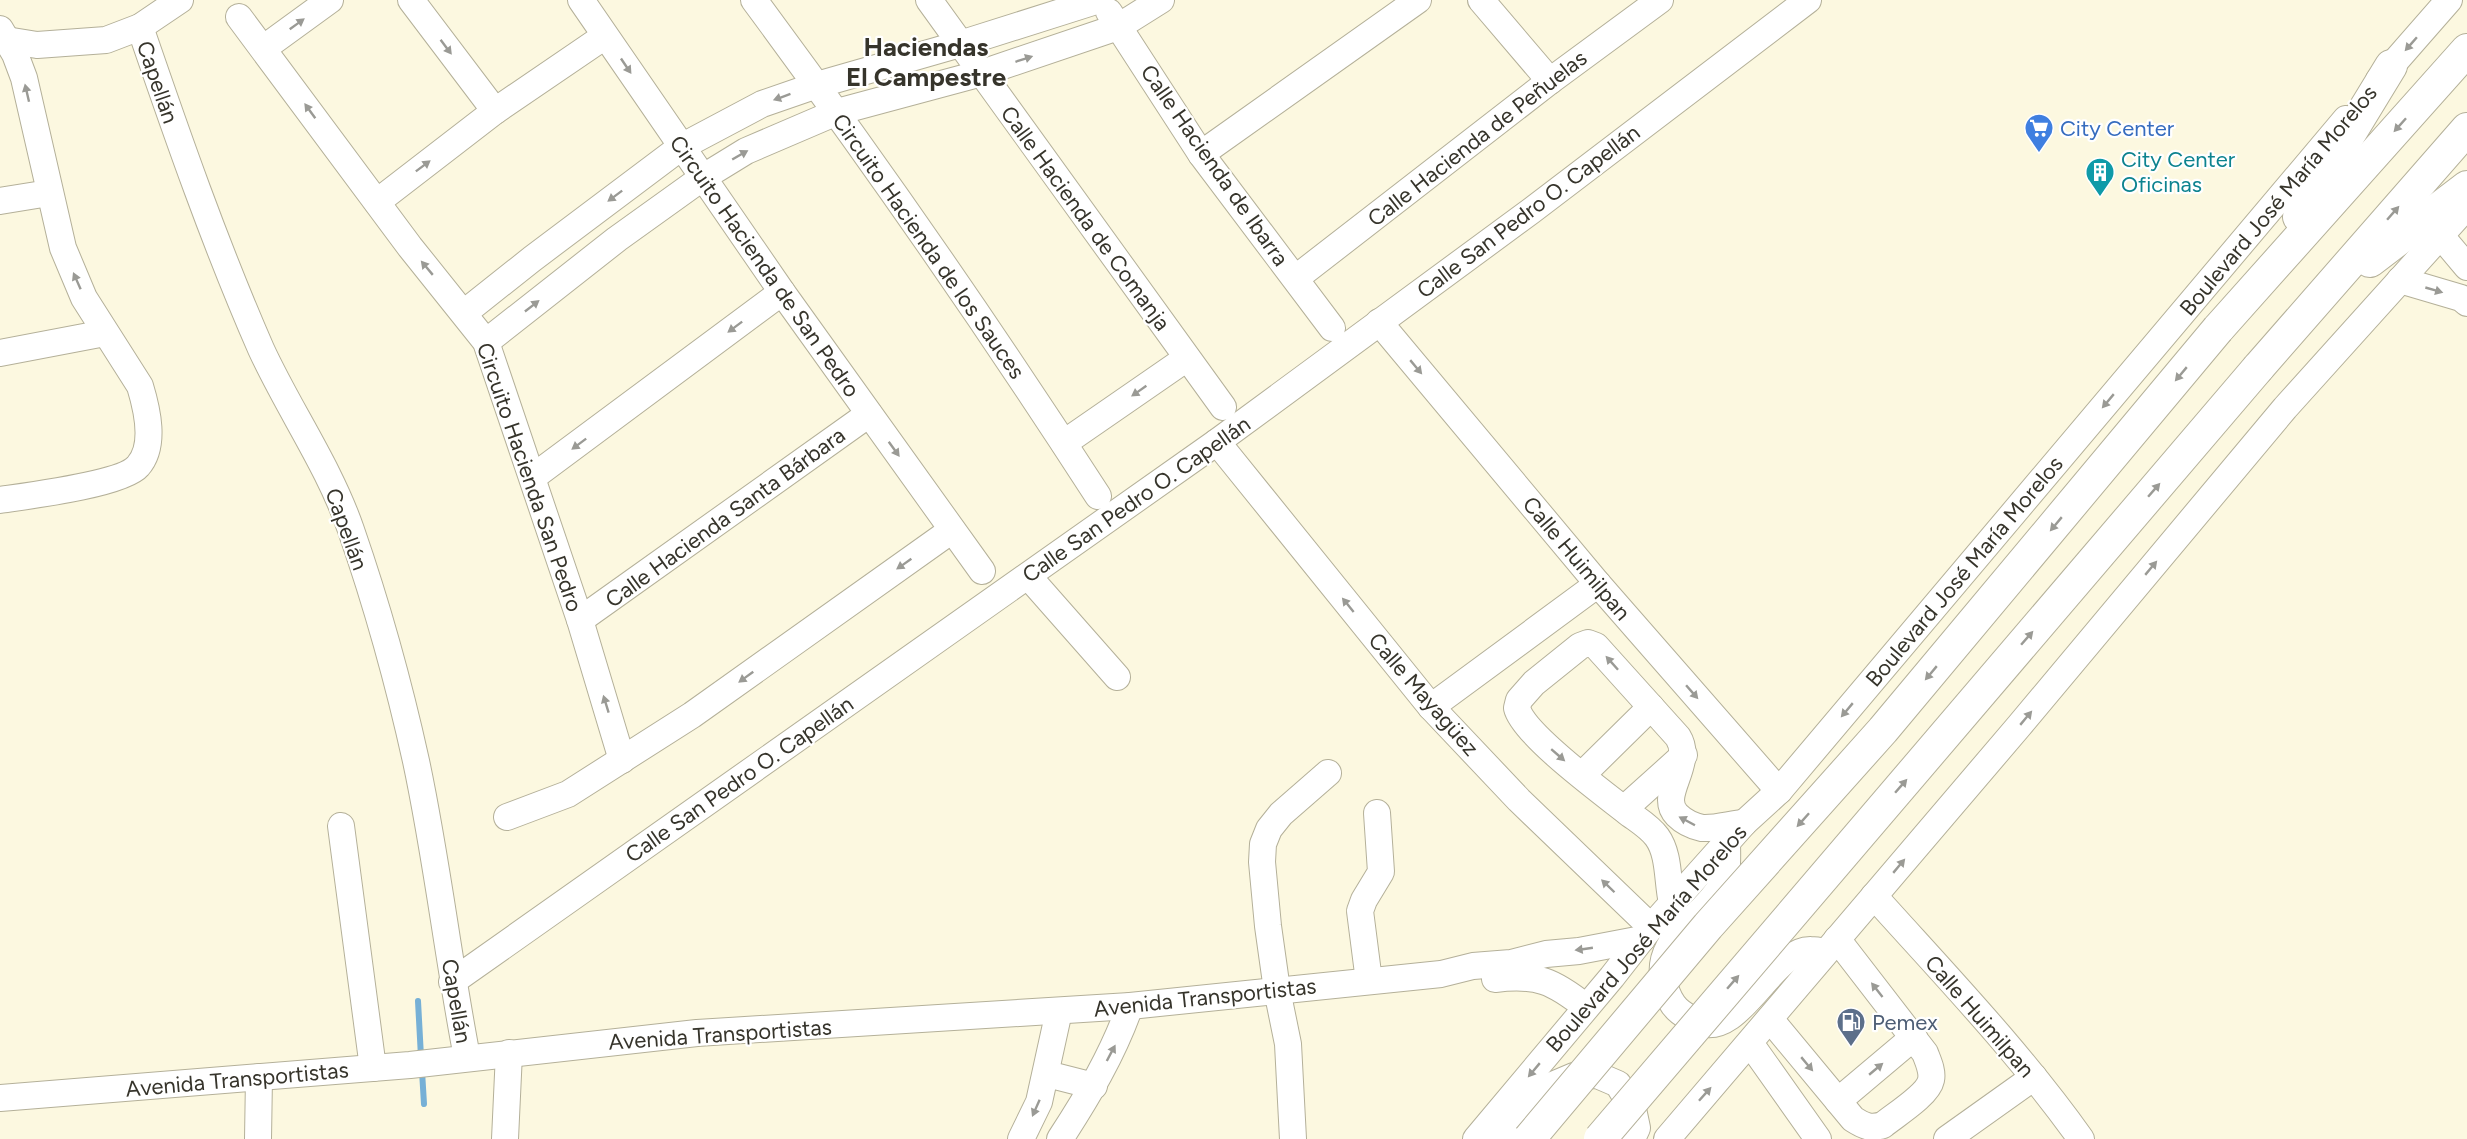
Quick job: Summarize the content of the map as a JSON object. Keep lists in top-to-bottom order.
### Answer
{
  "streets": {
    "main road": ["Boulevard José María Morelos"],
    "street": [
      "Capellán",
      "Calle Hacienda de Peñuelas",
      "Calle Hacienda de Ibarra",
      "Calle San Pedro O. Capellán",
      "Calle Hacienda de Comanja",
      "Circuito Hacienda de los Sauces",
      "Circuito Hacienda de San Pedro",
      "Circuito Hacienda San Pedro",
      "Calle Hacienda Santa Bárbara",
      "Calle Huimilpan",
      "Calle Mayagüez",
      "Avenida Transportistas"
    ]
  },
  "crossings": [
    ["Capellán", "Calle San Pedro O. Capellán"],
    ["Capellán", "Avenida Transportistas"],
    ["Calle Hacienda de Peñuelas", "Calle Hacienda de Ibarra"],
    ["Boulevard José María Morelos", "Calle Huimilpan"],
    ["Boulevard José María Morelos", "Calle Mayagüez"],
    ["Boulevard José María Morelos", "Avenida Transportistas"],
    ["Calle San Pedro O. Capellán", "Calle Huimilpan"],
    ["Calle San Pedro O. Capellán", "Calle Mayagüez"],
    ["Circuito Hacienda de San Pedro", "Calle Hacienda Santa Bárbara"],
    ["Circuito Hacienda San Pedro", "Calle Hacienda Santa Bárbara"],
    ["Calle Mayagüez", "Avenida Transportistas"]
  ],
  "one_way": ["Circuito Hacienda de San Pedro", "Circuito Hacienda San Pedro"],
  "districts": ["Haciendas El Campestre"],
  "places": {
    "supermarket": ["City Center"],
    "building": ["City Center Oficinas"],
    "fuel station": ["Pemex"]
  }
}
